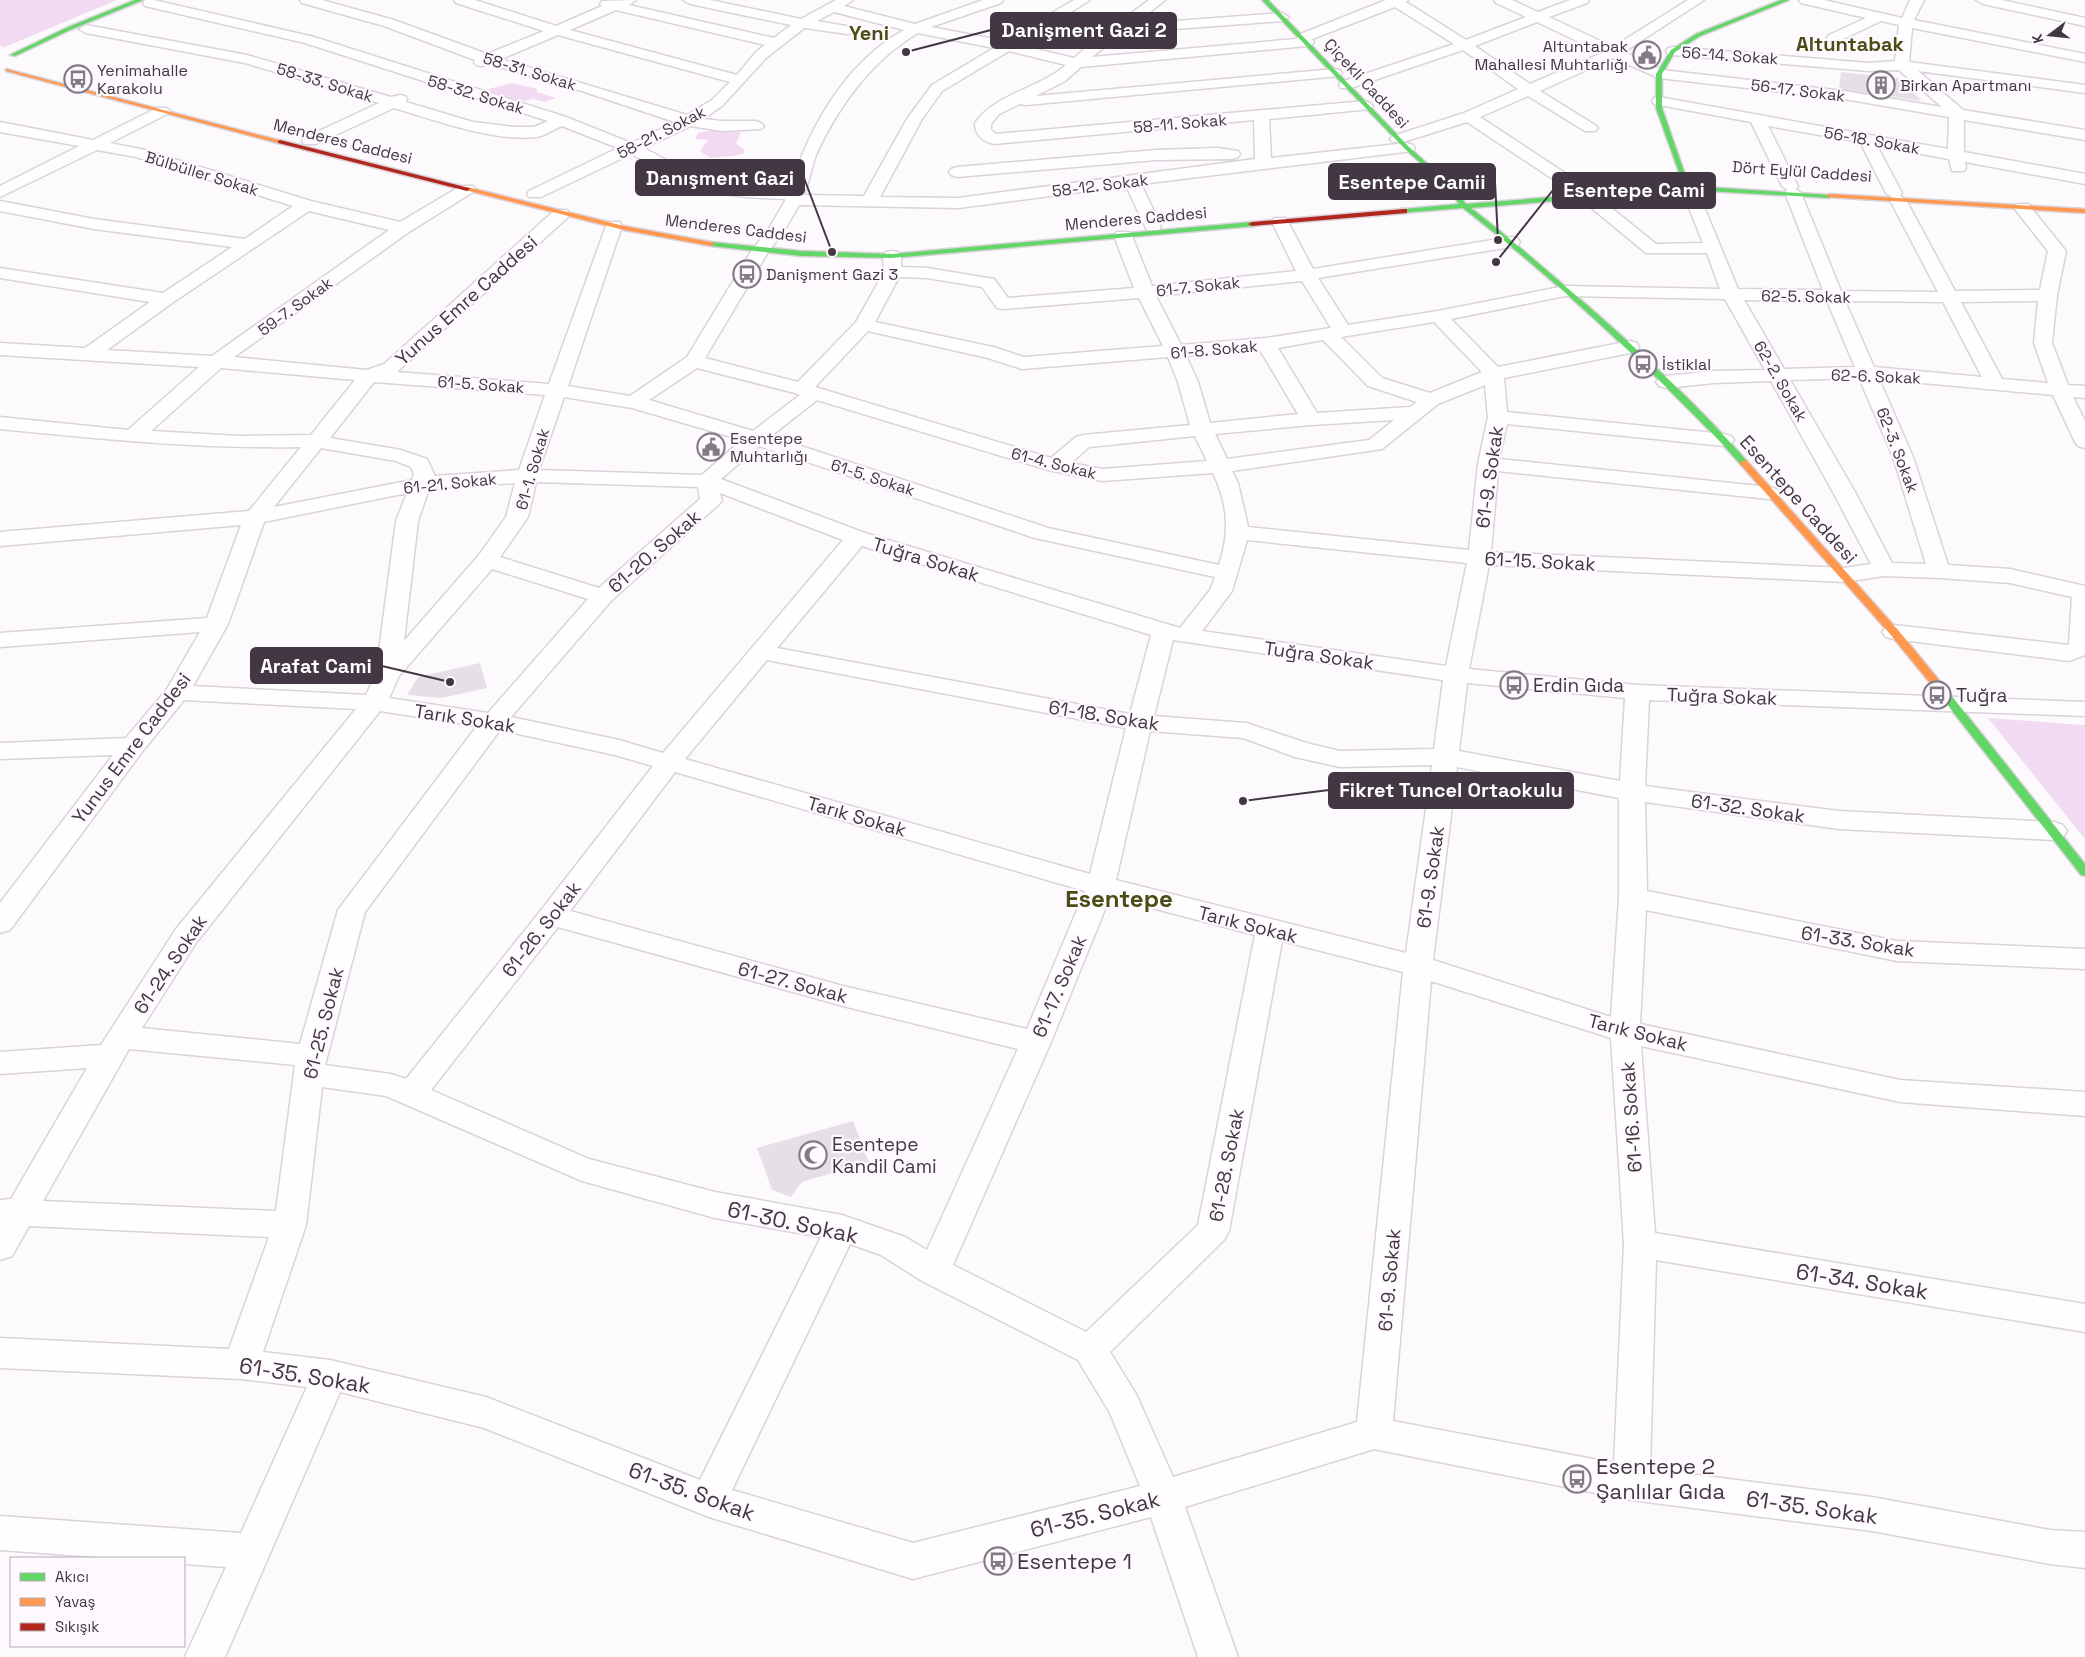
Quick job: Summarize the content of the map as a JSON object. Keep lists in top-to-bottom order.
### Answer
{
  "streets": {
    "main road": [
      "Çiçekli Caddesi",
      "Menderes Caddesi",
      "Dört Eylül Caddesi",
      "Esentepe Caddesi"
    ],
    "street": [
      "56-14. Sokak",
      "58-31. Sokak",
      "58-33. Sokak",
      "56-17. Sokak",
      "58-32. Sokak",
      "58-11. Sokak",
      "58-21. Sokak",
      "56-18. Sokak",
      "Bülbüller Sokak",
      "58-12. Sokak",
      "61-7. Sokak",
      "62-5. Sokak",
      "Yunus Emre Caddesi",
      "59-7. Sokak",
      "61-8. Sokak",
      "62-6. Sokak",
      "62-2. Sokak",
      "61-5. Sokak",
      "62-3. Sokak",
      "61-4. Sokak",
      "61-1. Sokak",
      "61-9. Sokak",
      "61-21. Sokak",
      "61-20. Sokak",
      "Tuğra Sokak",
      "61-15. Sokak",
      "61-18. Sokak",
      "Tarık Sokak",
      "61-32. Sokak",
      "61-26. Sokak",
      "61-33. Sokak",
      "61-24. Sokak",
      "61-27. Sokak",
      "61-17. Sokak",
      "61-25. Sokak",
      "61-16. Sokak",
      "61-28. Sokak",
      "61-30. Sokak",
      "61-34. Sokak",
      "61-35. Sokak"
    ]
  },
  "crossings": [
    ["58-31. Sokak", "58-21. Sokak"],
    ["58-33. Sokak", "58-32. Sokak"],
    ["Çiçekli Caddesi", "58-11. Sokak"],
    ["Çiçekli Caddesi", "58-12. Sokak"],
    ["Çiçekli Caddesi", "Esentepe Caddesi"],
    ["56-17. Sokak", "58-12. Sokak"],
    ["58-32. Sokak", "58-21. Sokak"],
    ["58-32. Sokak", "58-12. Sokak"],
    ["58-21. Sokak", "Menderes Caddesi"],
    ["56-18. Sokak", "62-3. Sokak"],
    ["Menderes Caddesi", "Dört Eylül Caddesi"],
    ["Menderes Caddesi", "61-7. Sokak"],
    ["Menderes Caddesi", "Yunus Emre Caddesi"],
    ["Menderes Caddesi", "59-7. Sokak"],
    ["Menderes Caddesi", "61-1. Sokak"],
    ["Menderes Caddesi", "Esentepe Caddesi"],
    ["Dört Eylül Caddesi", "62-2. Sokak"],
    ["Dört Eylül Caddesi", "62-3. Sokak"],
    ["Bülbüller Sokak", "59-7. Sokak"],
    ["61-7. Sokak", "Esentepe Caddesi"],
    ["62-5. Sokak", "61-8. Sokak"],
    ["62-5. Sokak", "62-2. Sokak"],
    ["62-5. Sokak", "62-3. Sokak"],
    ["62-5. Sokak", "Esentepe Caddesi"],
    ["Yunus Emre Caddesi", "61-5. Sokak"],
    ["Yunus Emre Caddesi", "61-21. Sokak"],
    ["Yunus Emre Caddesi", "Tarık Sokak"],
    ["59-7. Sokak", "61-5. Sokak"],
    ["61-8. Sokak", "Esentepe Caddesi"],
    ["62-6. Sokak", "62-2. Sokak"],
    ["62-6. Sokak", "62-3. Sokak"],
    ["62-6. Sokak", "Esentepe Caddesi"],
    ["62-2. Sokak", "61-15. Sokak"],
    ["61-5. Sokak", "61-1. Sokak"],
    ["62-3. Sokak", "61-15. Sokak"],
    ["61-4. Sokak", "61-9. Sokak"],
    ["61-4. Sokak", "Esentepe Caddesi"],
    ["61-1. Sokak", "61-21. Sokak"],
    ["61-1. Sokak", "Tarık Sokak"],
    ["61-1. Sokak", "61-24. Sokak"],
    ["61-9. Sokak", "Tuğra Sokak"],
    ["61-9. Sokak", "61-15. Sokak"],
    ["61-9. Sokak", "61-18. Sokak"],
    ["61-9. Sokak", "Tarık Sokak"],
    ["61-9. Sokak", "61-32. Sokak"],
    ["61-9. Sokak", "61-35. Sokak"],
    ["61-21. Sokak", "61-20. Sokak"],
    ["61-21. Sokak", "Tuğra Sokak"],
    ["Esentepe Caddesi", "Tuğra Sokak"],
    ["Esentepe Caddesi", "61-15. Sokak"],
    ["Esentepe Caddesi", "61-32. Sokak"],
    ["61-20. Sokak", "Tuğra Sokak"],
    ["61-20. Sokak", "Tarık Sokak"],
    ["61-20. Sokak", "61-25. Sokak"],
    ["Tuğra Sokak", "61-26. Sokak"],
    ["Tuğra Sokak", "61-17. Sokak"],
    ["Tuğra Sokak", "61-16. Sokak"],
    ["61-18. Sokak", "61-32. Sokak"],
    ["61-18. Sokak", "61-26. Sokak"],
    ["61-18. Sokak", "61-17. Sokak"],
    ["Tarık Sokak", "61-26. Sokak"],
    ["Tarık Sokak", "61-24. Sokak"],
    ["Tarık Sokak", "61-17. Sokak"],
    ["Tarık Sokak", "61-25. Sokak"],
    ["Tarık Sokak", "61-16. Sokak"],
    ["Tarık Sokak", "61-28. Sokak"],
    ["61-32. Sokak", "61-16. Sokak"],
    ["61-26. Sokak", "61-27. Sokak"],
    ["61-26. Sokak", "61-30. Sokak"],
    ["61-33. Sokak", "61-16. Sokak"],
    ["61-24. Sokak", "61-30. Sokak"],
    ["61-27. Sokak", "61-17. Sokak"],
    ["61-17. Sokak", "61-30. Sokak"],
    ["61-25. Sokak", "61-30. Sokak"],
    ["61-25. Sokak", "61-35. Sokak"],
    ["61-16. Sokak", "61-34. Sokak"],
    ["61-16. Sokak", "61-35. Sokak"],
    ["61-28. Sokak", "61-30. Sokak"]
  ],
  "districts": ["Yeni", "Altuntabak", "Esentepe"],
  "places": {
    "other": [
      "Danişment Gazi 2",
      "Esentepe Camii",
      "Danışment Gazi",
      "Esentepe Cami",
      "Arafat Cami",
      "Fikret Tuncel Ortaokulu"
    ],
    "public building": ["Altuntabak Mahallesi Muhtarlığı", "Esentepe Muhtarlığı"],
    "bus stop": [
      "Yenimahalle Karakolu",
      "Danişment Gazi 3",
      "İstiklal",
      "Erdin Gıda",
      "Tuğra",
      "Esentepe 2 Şanlılar Gıda",
      "Esentepe 1"
    ],
    "building": ["Birkan Apartmanı"],
    "mosque": ["Esentepe Kandil Cami"]
  },
  "legend": ["Akıcı", "Yavaş", "Sıkışık"],
  "north": "left"
}
